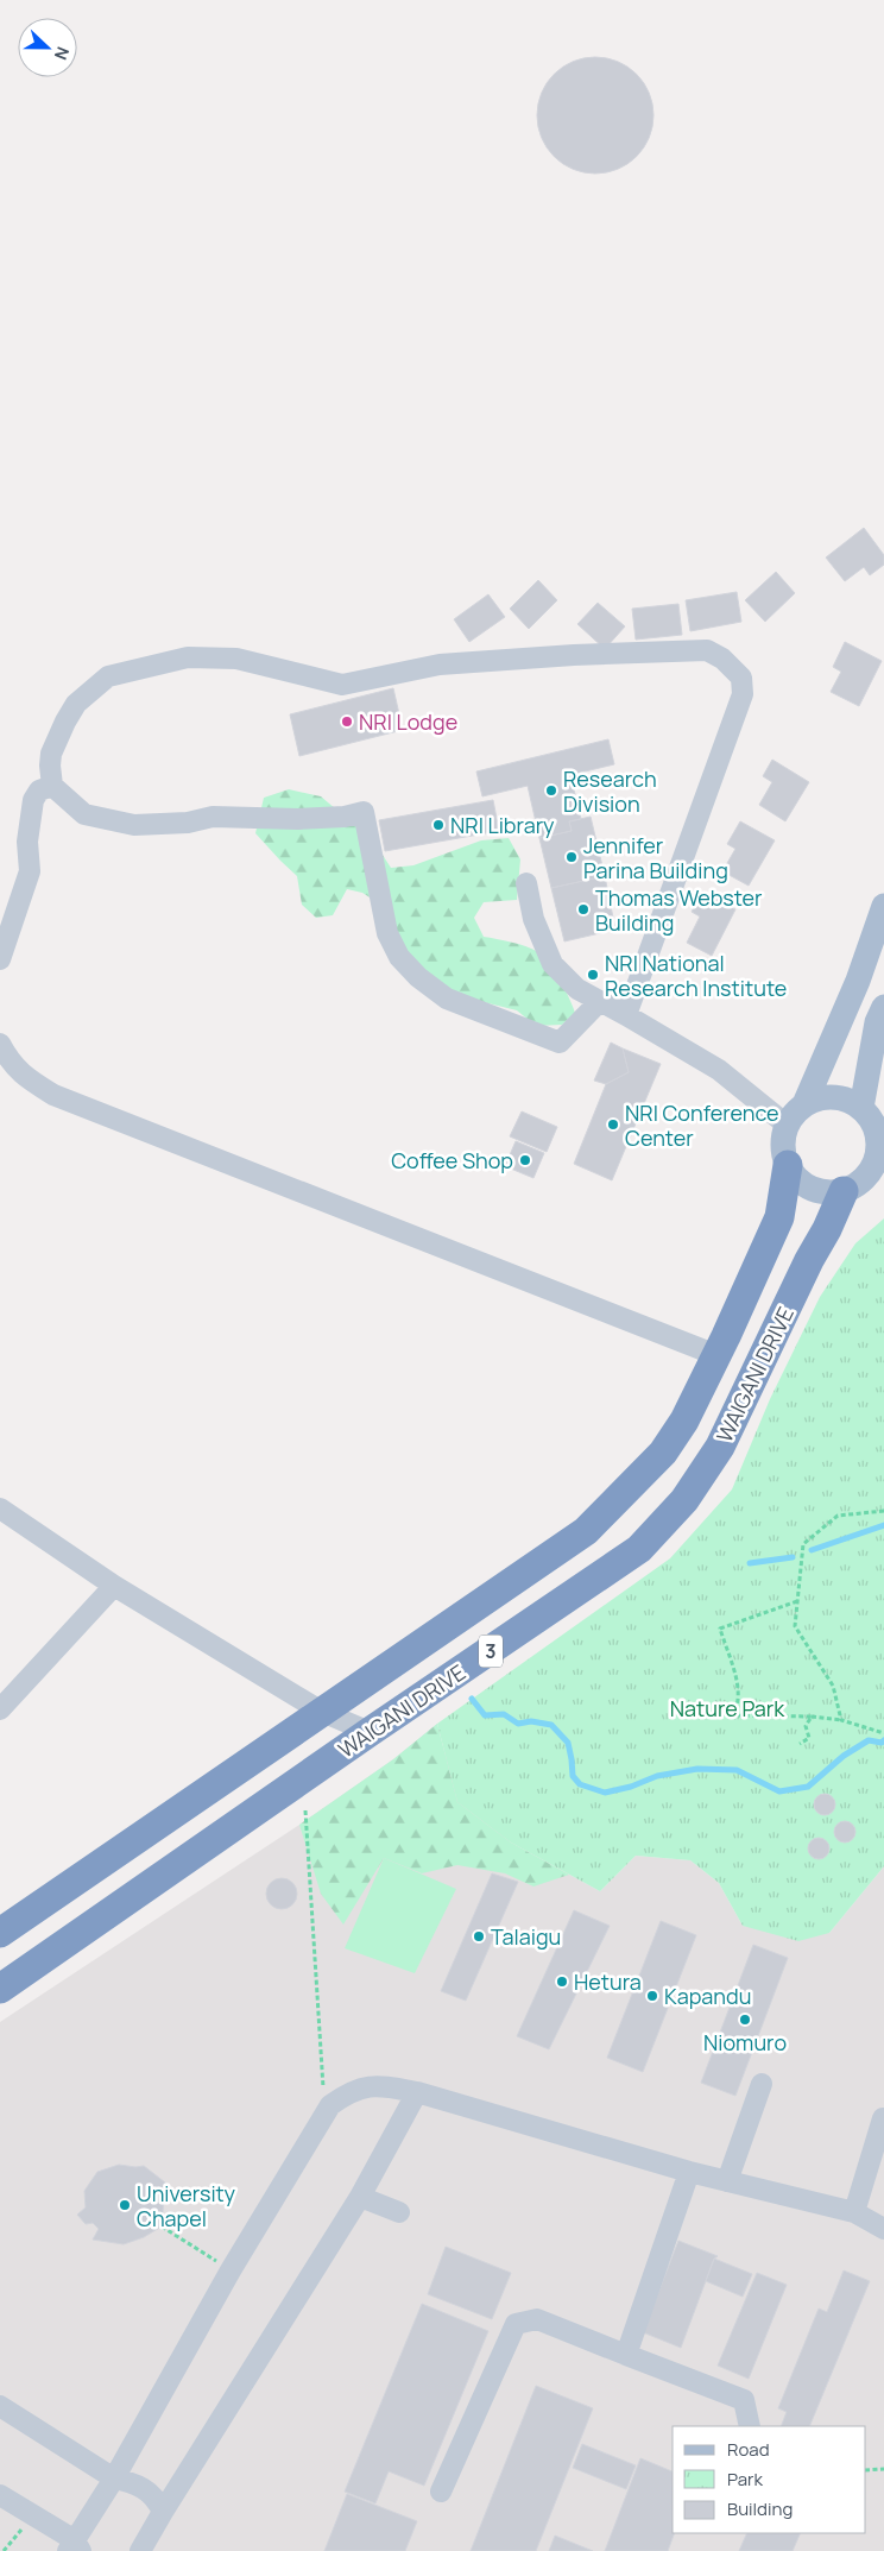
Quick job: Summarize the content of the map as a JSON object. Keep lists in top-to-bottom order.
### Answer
{
  "streets": {
    "highway": ["WAIGANI DRIVE", "3"]
  },
  "parks": ["Nature Park"],
  "places": [
    "NRI Lodge",
    "Research Division",
    "NRI Library",
    "Jennifer Parina Building",
    "Thomas Webster Building",
    "NRI National Research Institute",
    "NRI Conference Center",
    "Coffee Shop",
    "Talaigu",
    "Hetura",
    "Kapandu",
    "Niomuro",
    "University Chapel"
  ],
  "legend": ["Road", "Park", "Building"],
  "north": "right"
}
